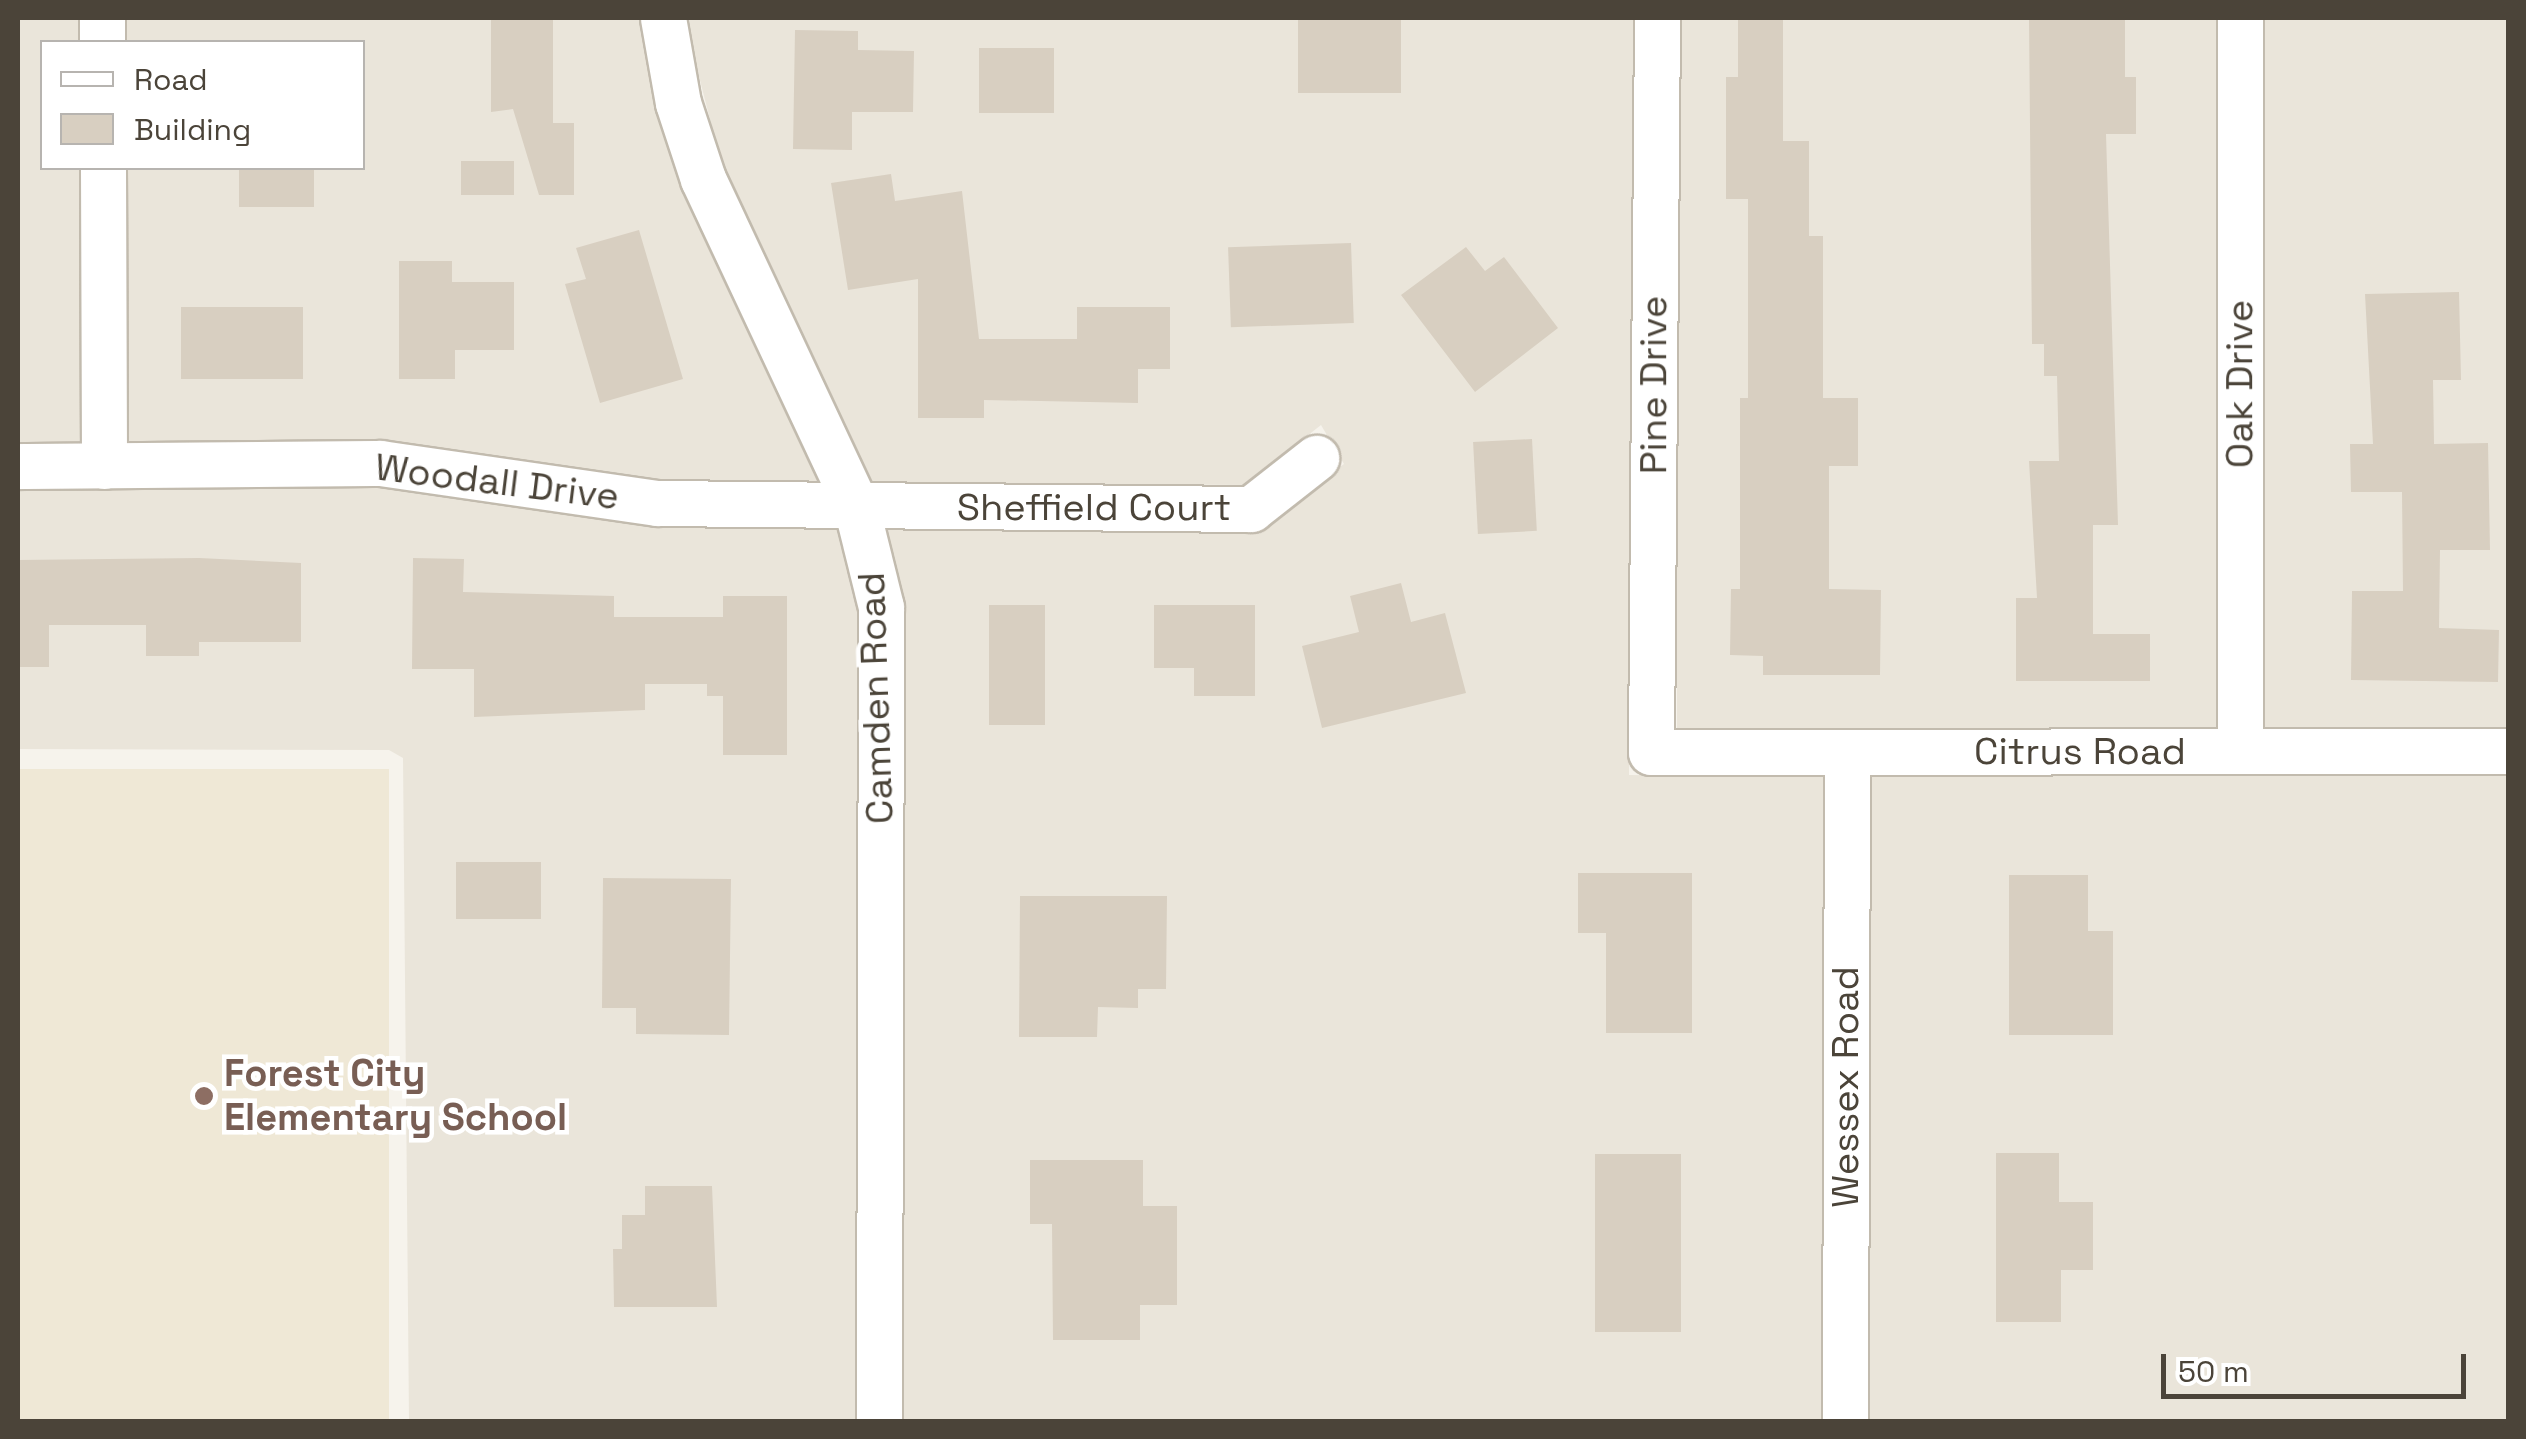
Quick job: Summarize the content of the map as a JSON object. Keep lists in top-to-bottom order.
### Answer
{
  "streets": {
    "street": [
      "Oak Drive",
      "Pine Drive",
      "Woodall Drive",
      "Sheffield Court",
      "Camden Road",
      "Citrus Road",
      "Wessex Road"
    ]
  },
  "crossings": [
    ["Oak Drive", "Citrus Road"],
    ["Pine Drive", "Citrus Road"],
    ["Woodall Drive", "Sheffield Court"],
    ["Woodall Drive", "Camden Road"],
    ["Sheffield Court", "Camden Road"],
    ["Citrus Road", "Wessex Road"]
  ],
  "places": ["Forest City Elementary School"],
  "legend": ["Road", "Building"],
  "scale_bar": "50 m"
}
